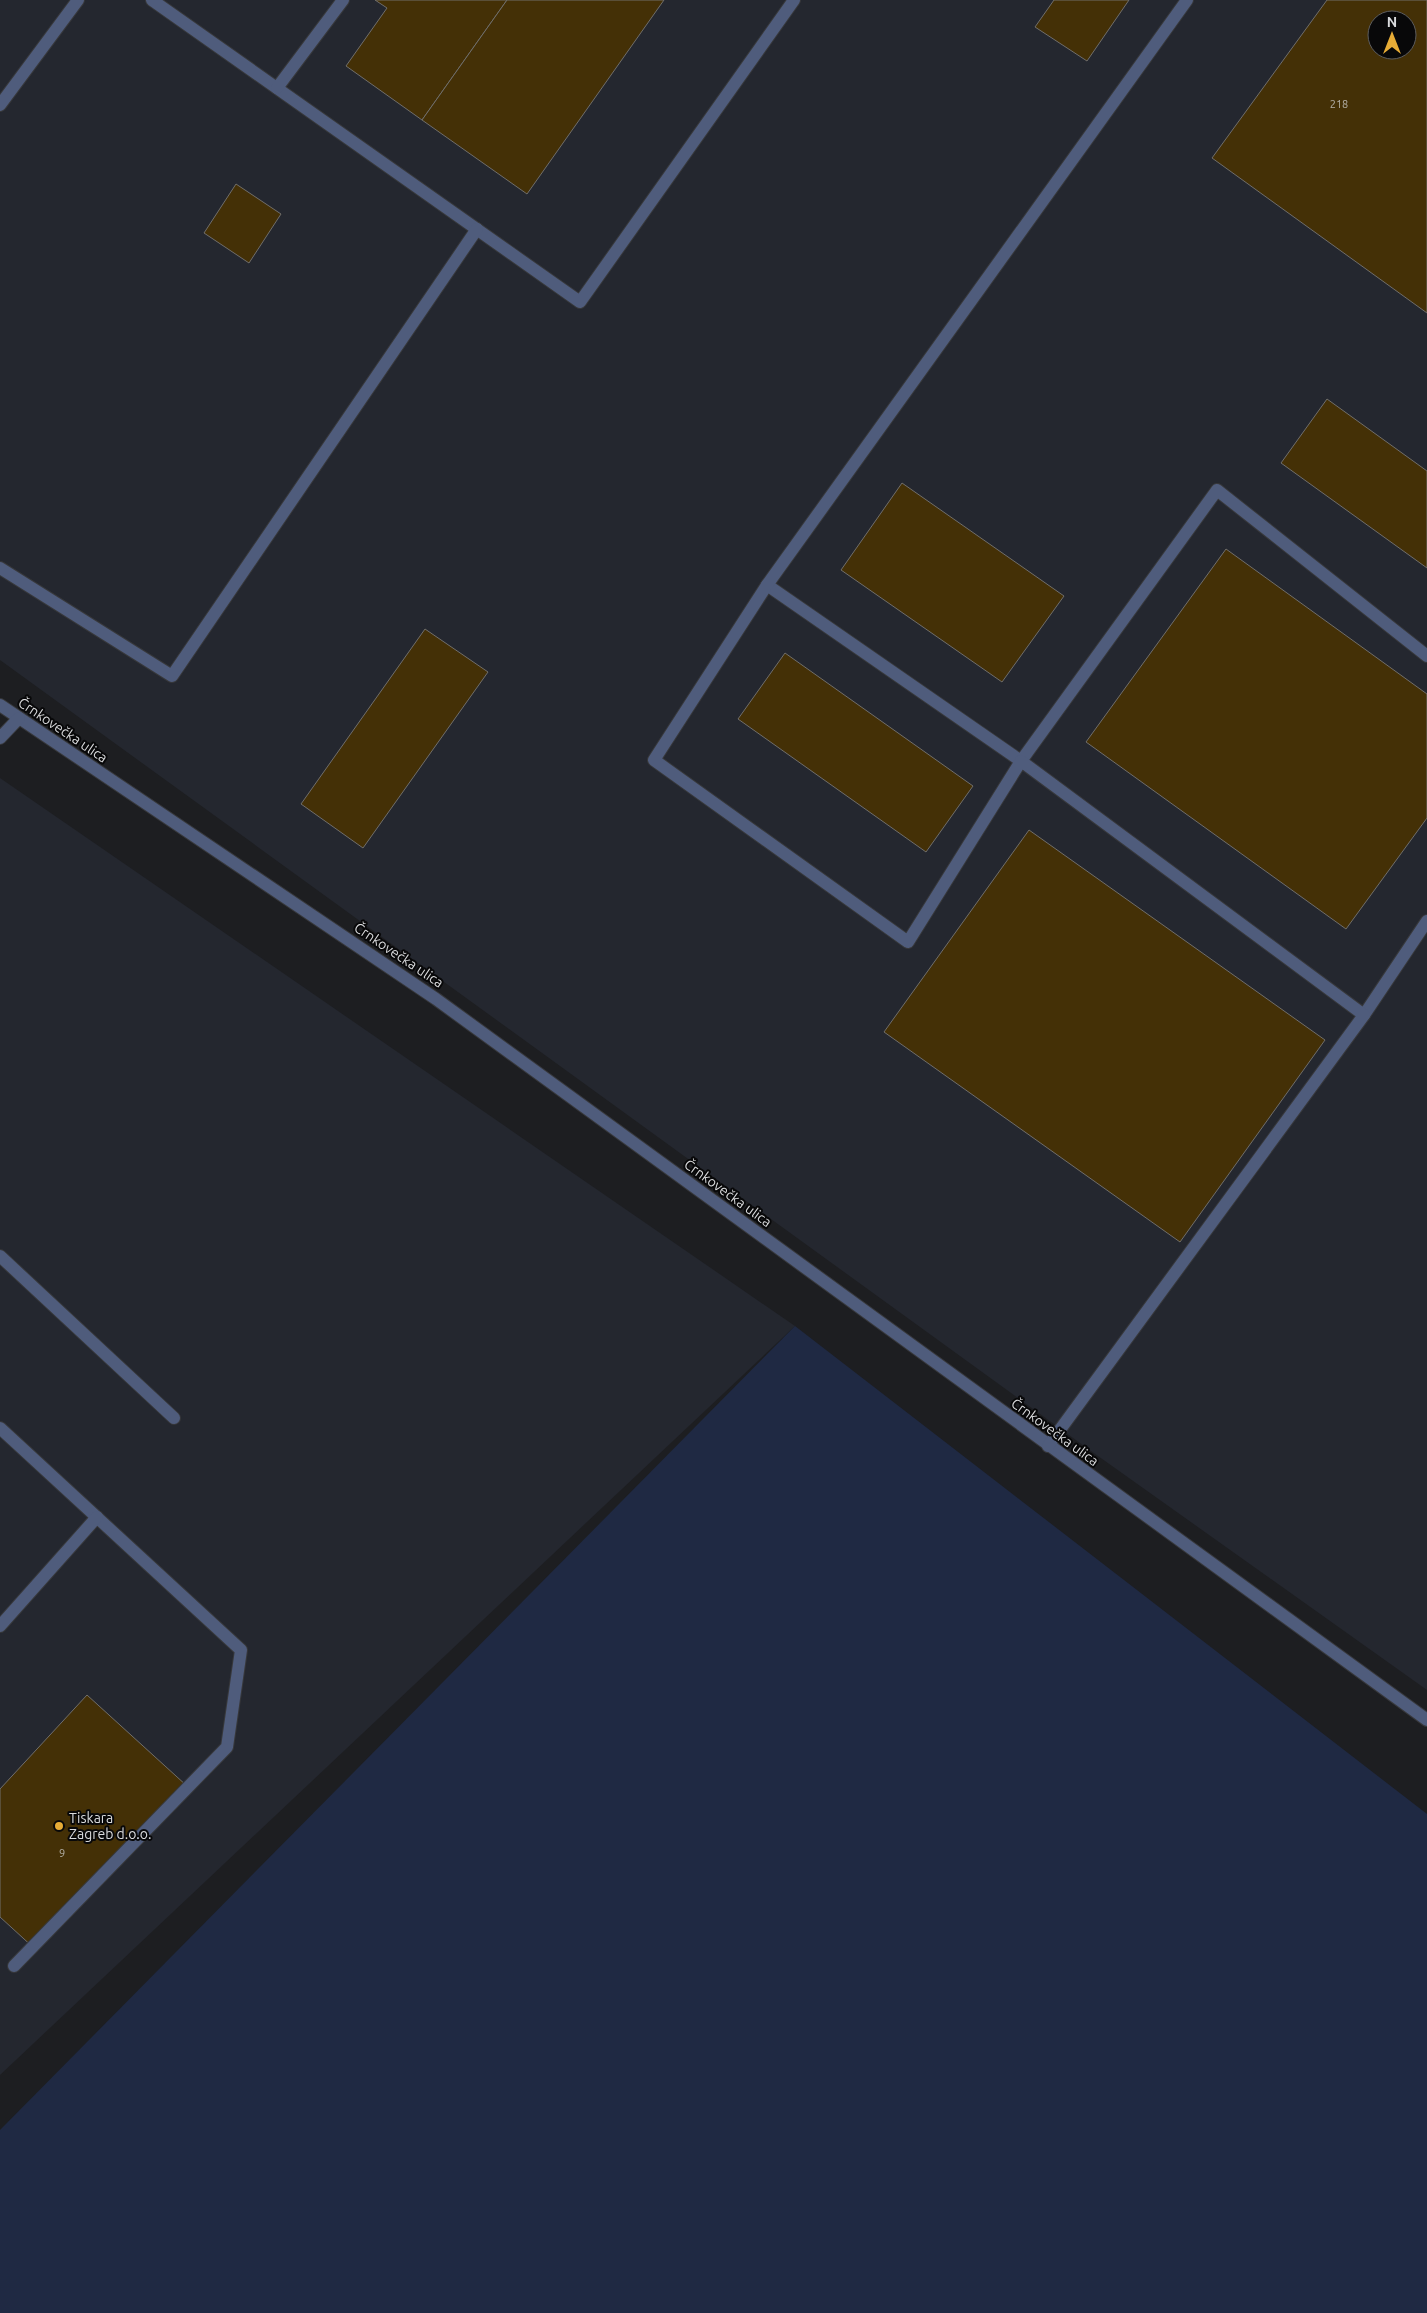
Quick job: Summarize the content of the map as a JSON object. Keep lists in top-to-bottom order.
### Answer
{
  "streets": {
    "street": ["Črnkovečka ulica"]
  },
  "places": ["Tiskara Zagreb d.o.o."],
  "house_numbers": ["218", "9"],
  "north": "top"
}
